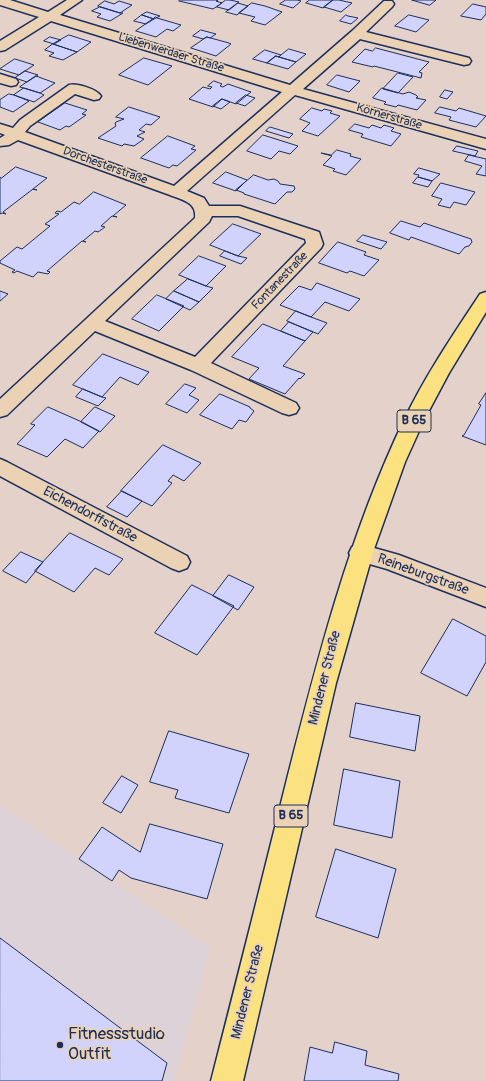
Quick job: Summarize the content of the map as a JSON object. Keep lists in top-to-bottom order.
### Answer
{
  "streets": {
    "main road": ["B 65", "Mindener Straße"],
    "street": [
      "Liebenwerdaer Straße",
      "Körnerstraße",
      "Dorchesterstraße",
      "Fontanestraße",
      "Eichendorffstraße",
      "Reineburgstraße"
    ]
  },
  "crossings": [
    ["Liebenwerdaer Straße", "Körnerstraße"],
    ["Dorchesterstraße", "Fontanestraße"],
    ["Reineburgstraße", "Mindener Straße"]
  ],
  "places": ["Fitnessstudio Outfit"]
}
